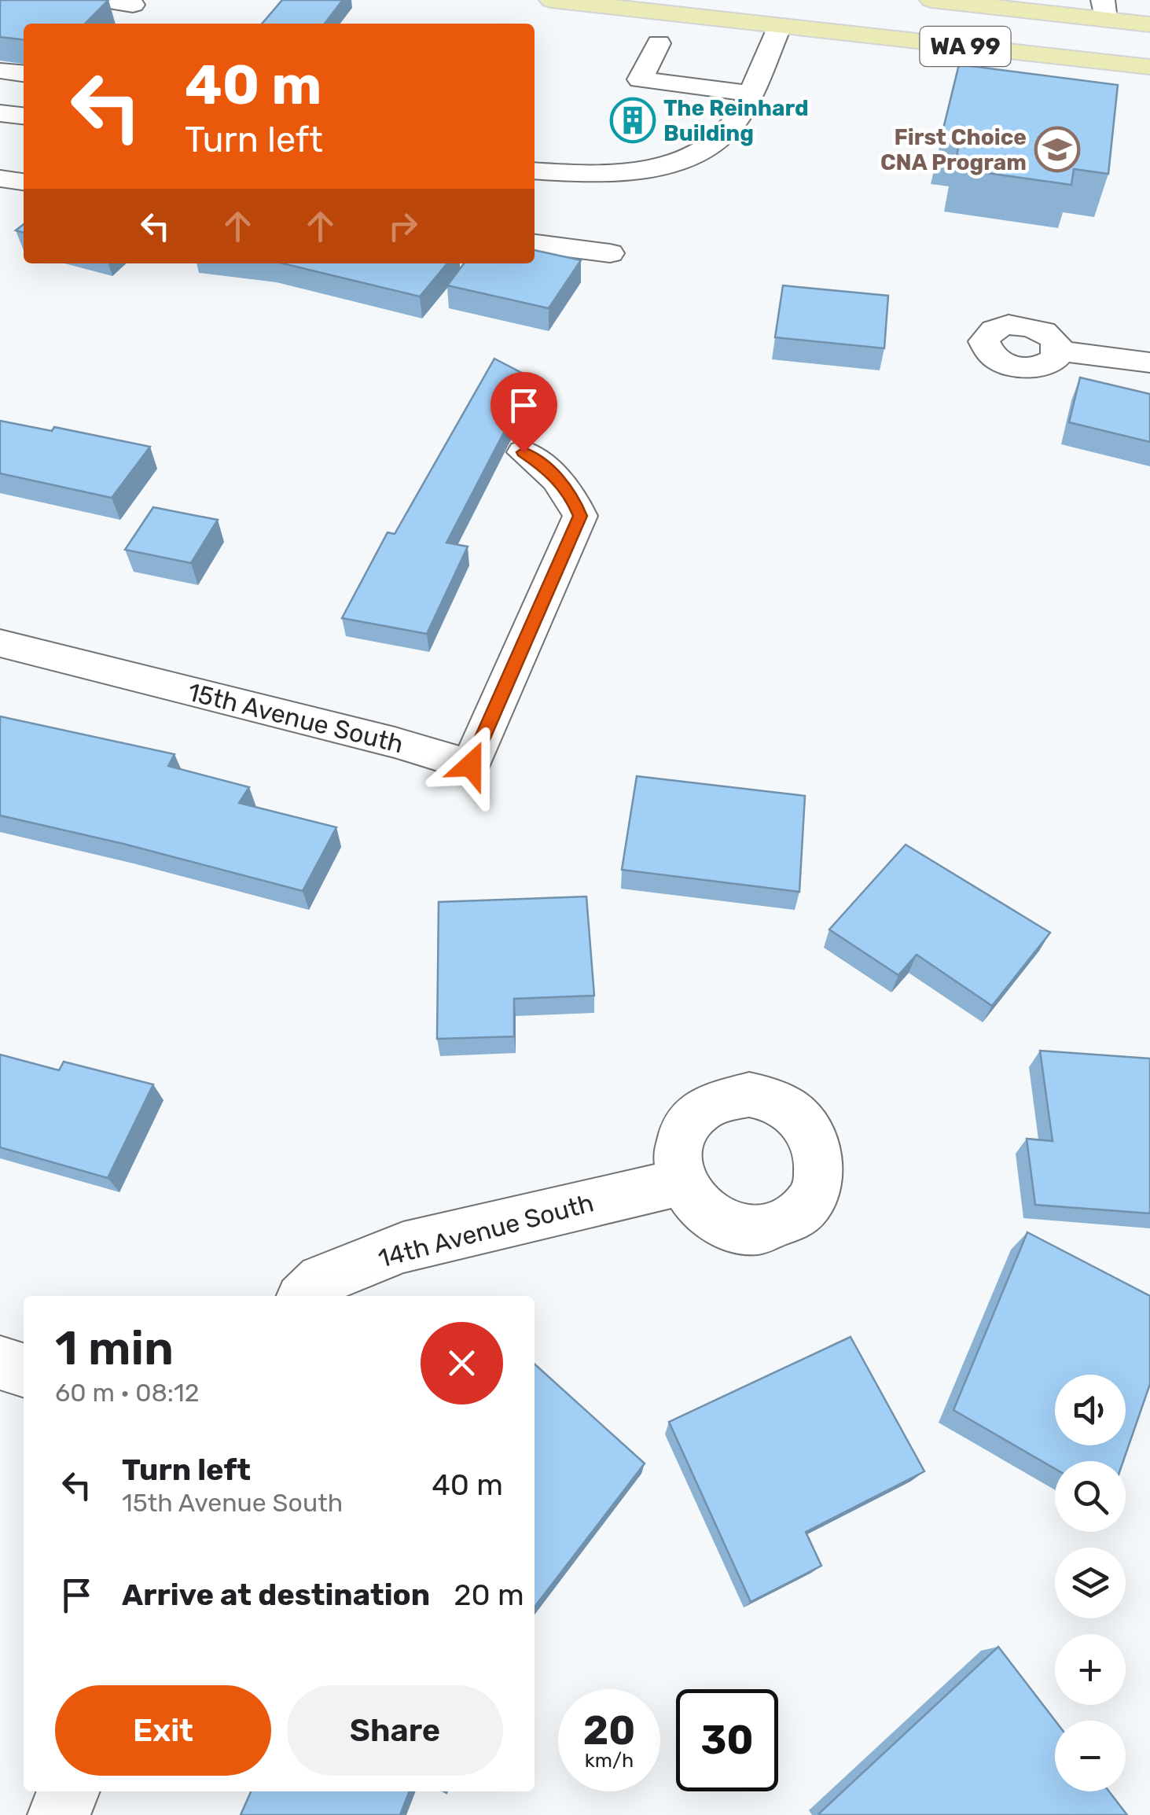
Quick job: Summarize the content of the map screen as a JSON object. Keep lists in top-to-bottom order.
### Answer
{
  "streets": {
    "main road": ["WA 99"],
    "street": ["15th Avenue South", "14th Avenue South"]
  },
  "places": {
    "building": ["The Reinhard Building"],
    "school or university": ["First Choice CNA Program"]
  },
  "page": {
    "turn": ["40 m", "Turn left"],
    "heading": ["1 min", "60 m · 08:12"],
    "map_buttons": ["+", "−"],
    "list": [
      {
        "name": "Turn left",
        "note": "15th Avenue South",
        "value": "40 m"
      },
      {
        "name": "Arrive at destination",
        "value": "20 m"
      }
    ],
    "buttons": ["Exit", "Share"],
    "speed": "20 km/h",
    "limit": "30"
  }
}
